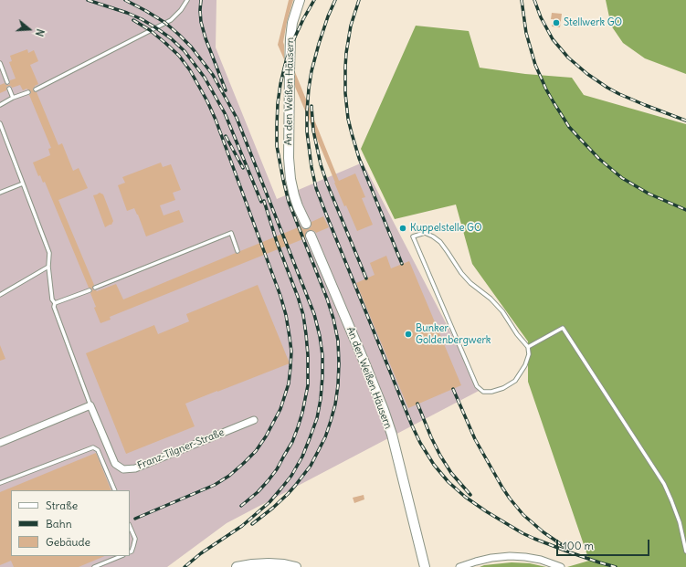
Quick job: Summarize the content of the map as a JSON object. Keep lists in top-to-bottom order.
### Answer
{
  "streets": {
    "street": ["An den Weißen Häusern", "Franz-Tilgner-Straße"]
  },
  "places": ["Stellwerk GO", "Kuppelstelle GO", "Bunker Goldenbergwerk"],
  "legend": ["Straße", "Bahn", "Gebäude"],
  "scale_bar": "100 m",
  "north": "right"
}
